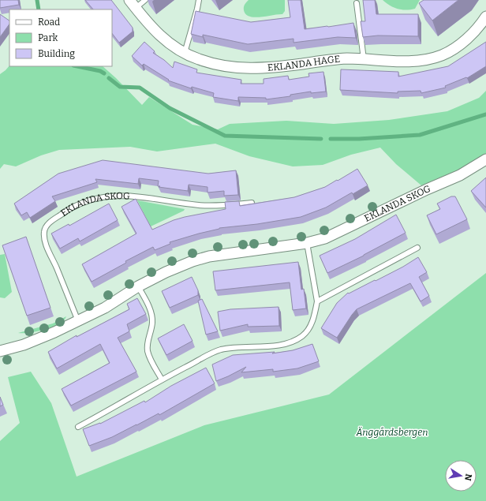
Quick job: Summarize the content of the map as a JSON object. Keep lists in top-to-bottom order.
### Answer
{
  "streets": {
    "street": ["EKLANDA HAGE", "EKLANDA SKOG"]
  },
  "parks": ["Änggårdsbergen"],
  "legend": ["Road", "Park", "Building"],
  "north": "right"
}
